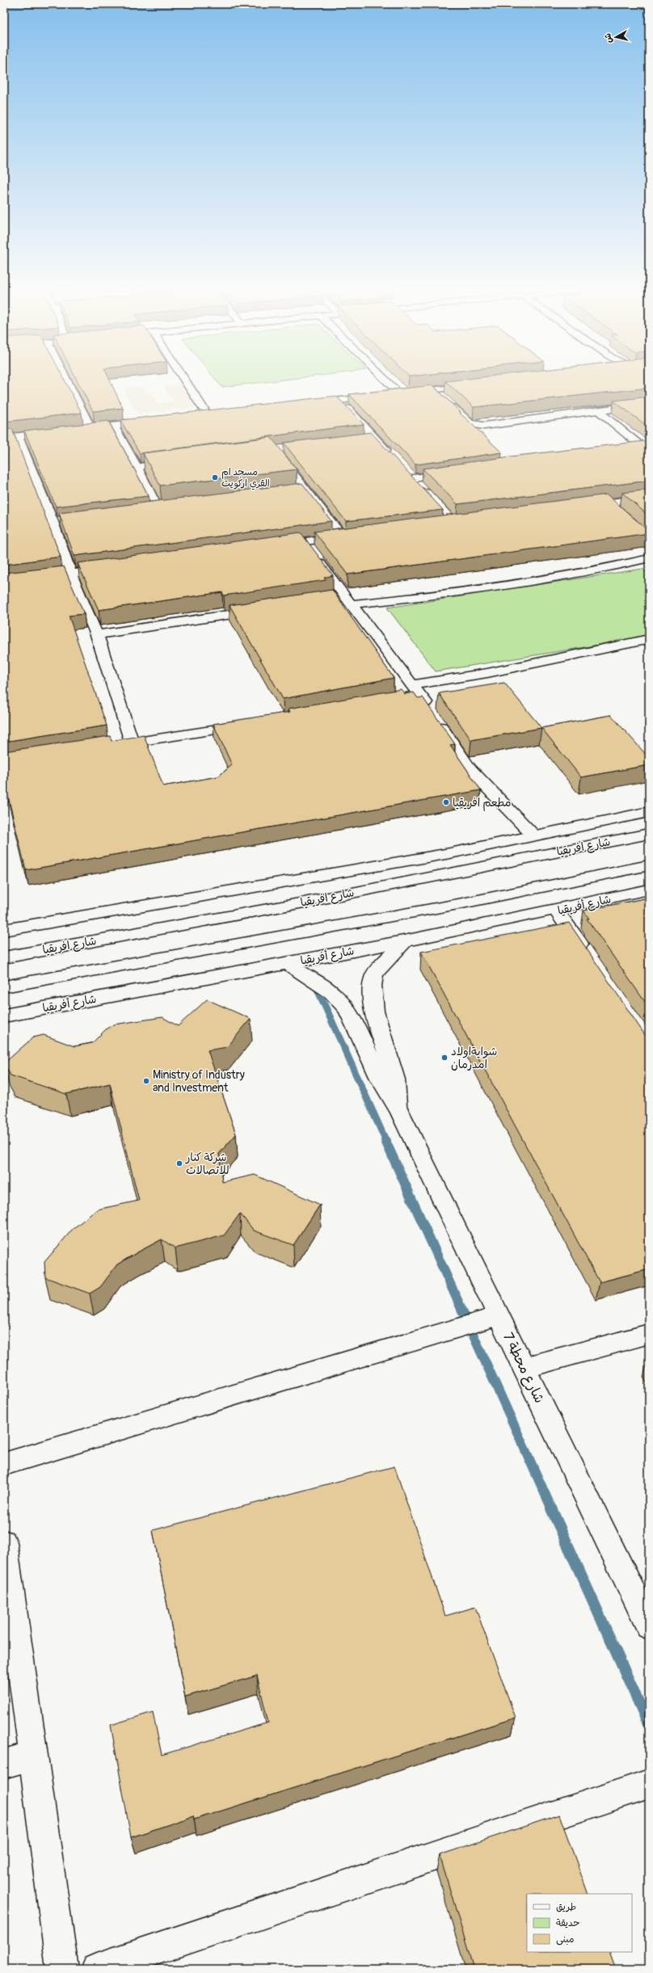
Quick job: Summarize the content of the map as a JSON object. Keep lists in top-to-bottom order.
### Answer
{
  "streets": {
    "main road": ["شارع افريقيا", "شارع أفريقيا", "شارع محطة 7"]
  },
  "places": [
    "مسجد ام القري اركويت",
    "مطعم افريقيا",
    "شوايةاولاد امدرمان",
    "Ministry of Industry and Investment",
    "شركة كنار للاتصالات"
  ],
  "legend": ["طريق", "حديقة", "مبنى"],
  "north": "left"
}
